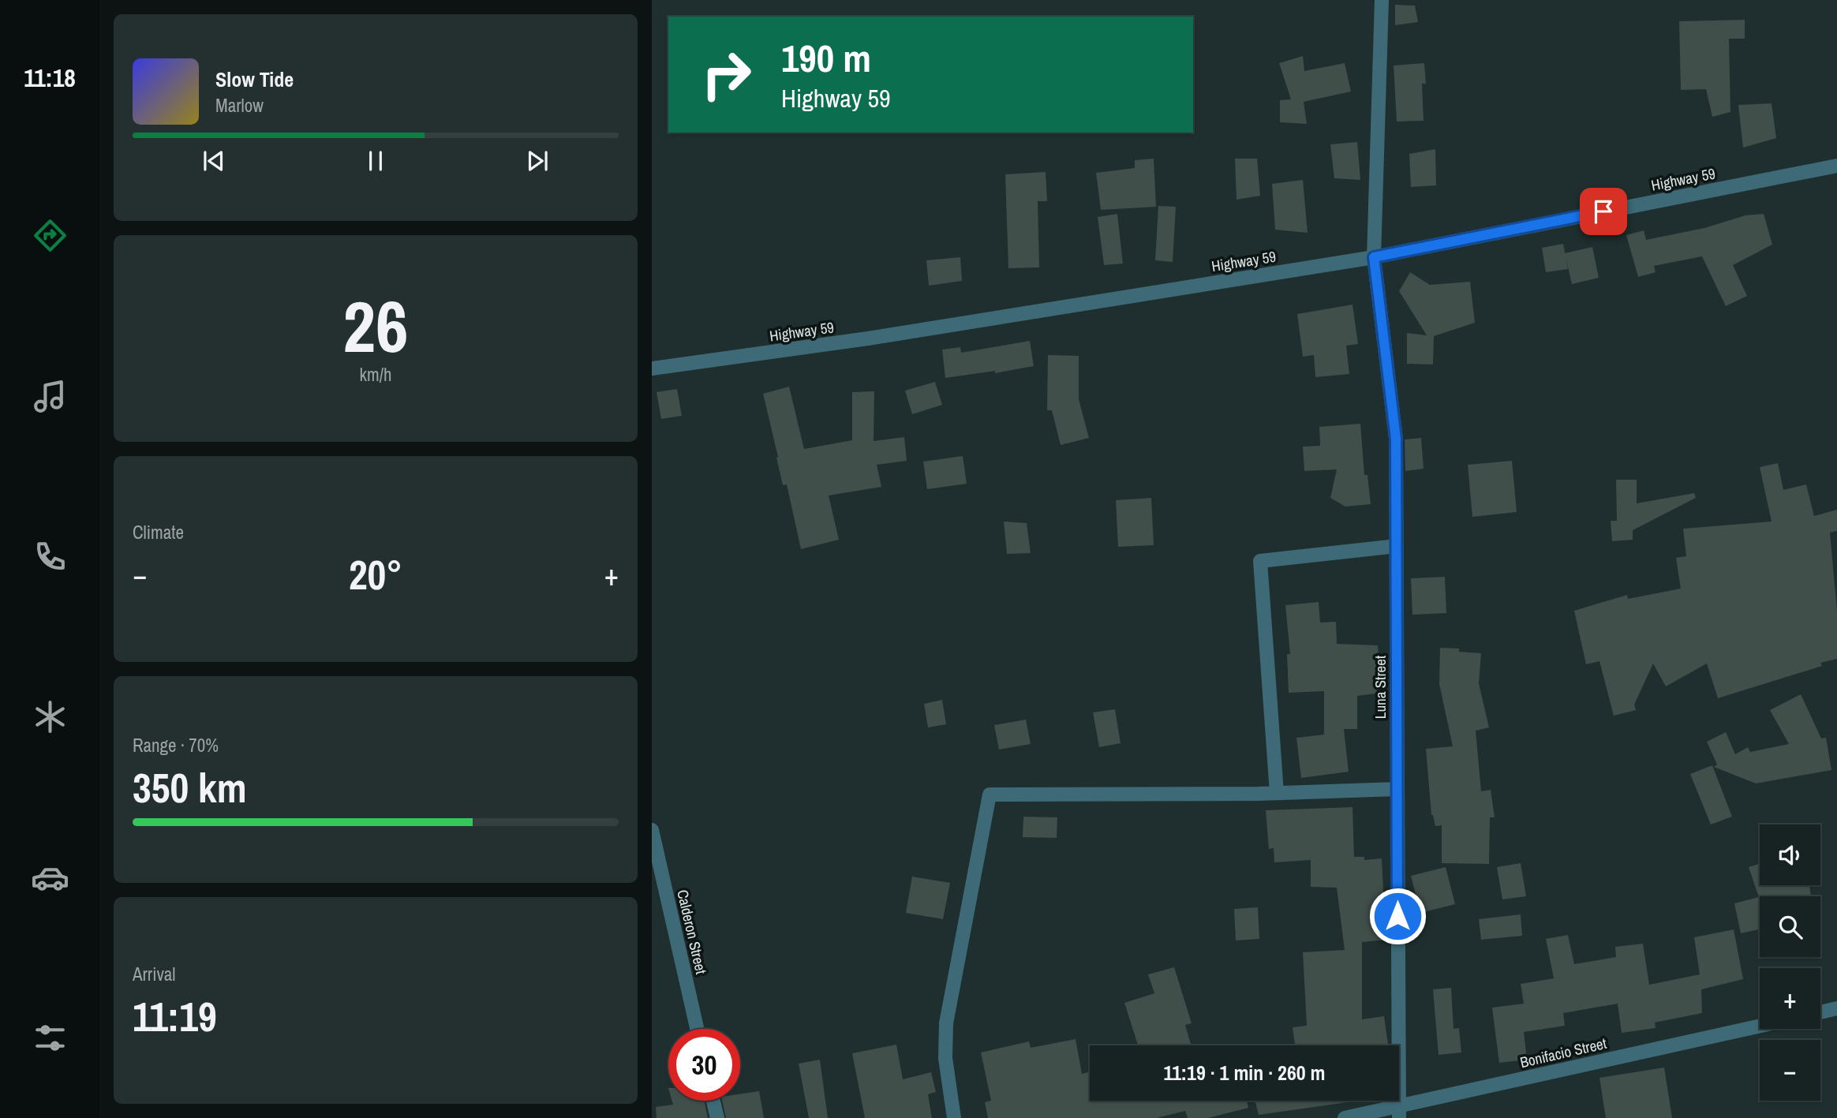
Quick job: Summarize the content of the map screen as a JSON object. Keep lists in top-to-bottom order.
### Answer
{
  "streets": {
    "street": [
      "Highway 59",
      "Luna Street",
      "Calderon Street",
      "Bonifacio Street"
    ]
  },
  "crossings": [
    ["Highway 59", "Luna Street"],
    ["Luna Street", "Bonifacio Street"]
  ],
  "page": {
    "tabs": "11:18",
    "turn": ["190 m", "Highway 59"],
    "song": ["Slow Tide", "Marlow"],
    "tile": [
      ["26", "km/h"],
      "Climate",
      ["Range · 70%", "350 km"],
      ["Arrival", "11:19"]
    ],
    "heat": ["−", "20°", "+"],
    "map_buttons": ["+", "−"],
    "limit": "30",
    "trip": "11:19 · 1 min · 260 m"
  }
}
